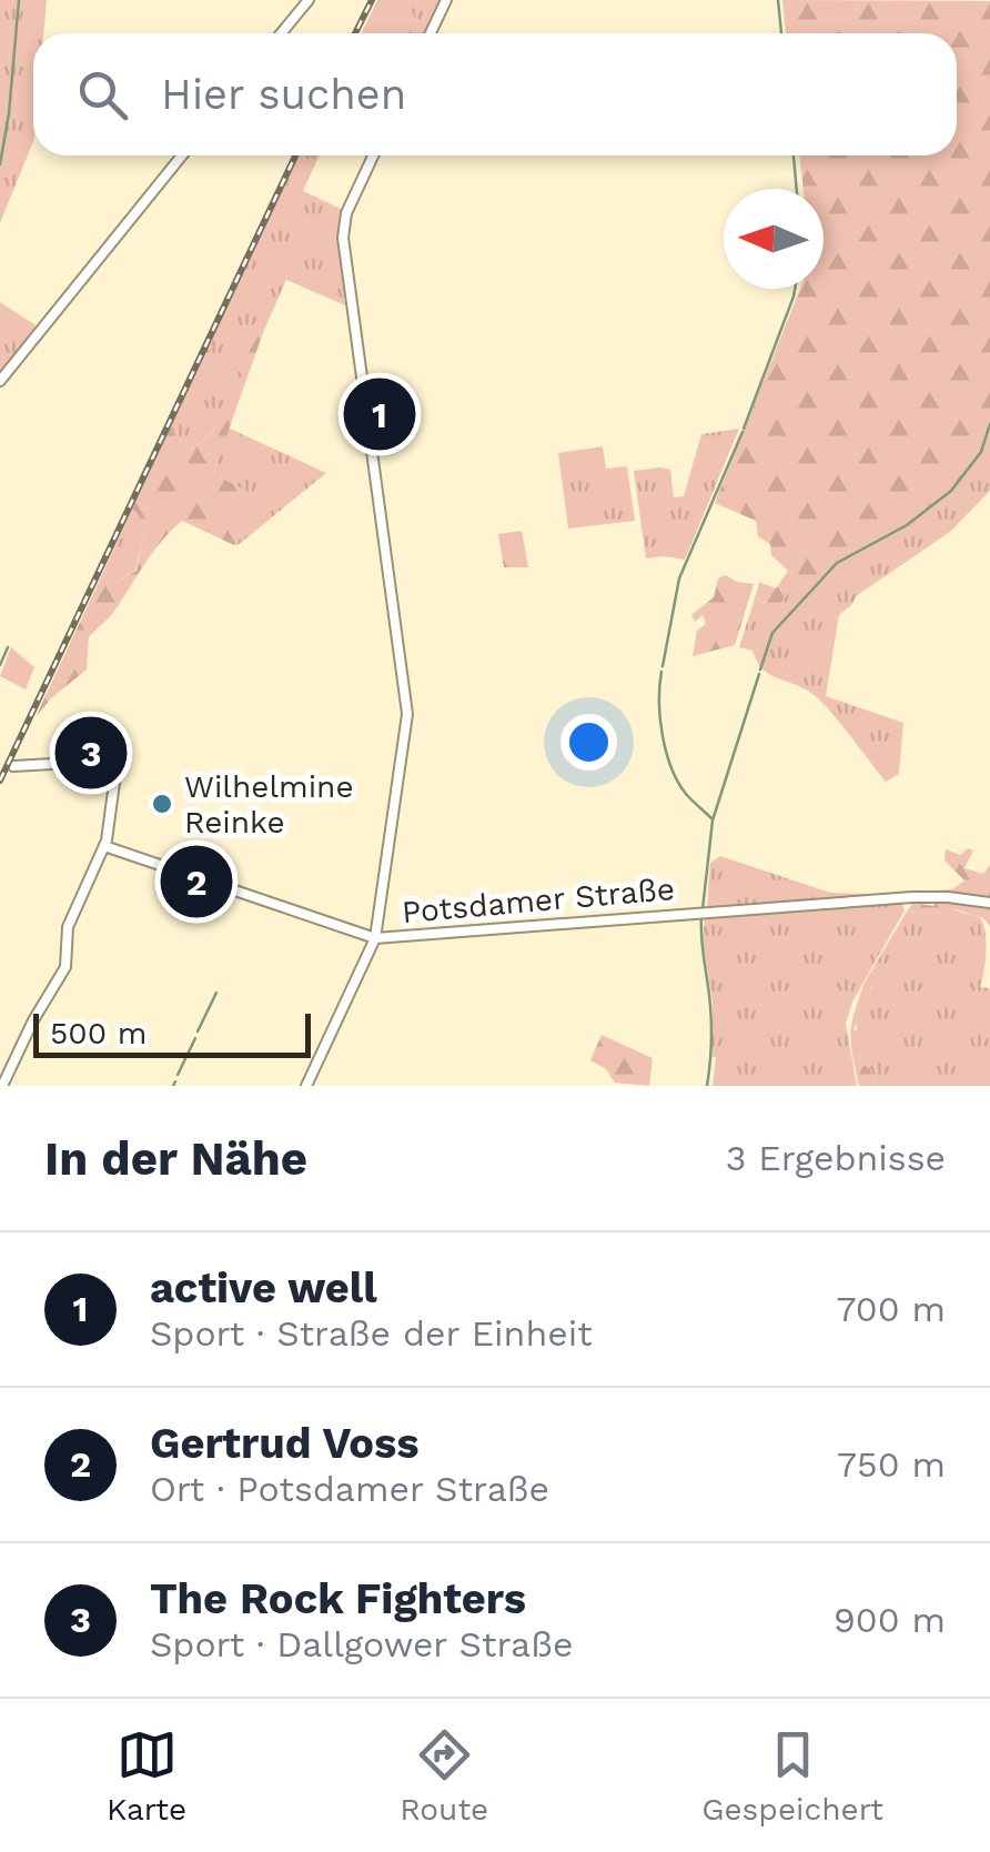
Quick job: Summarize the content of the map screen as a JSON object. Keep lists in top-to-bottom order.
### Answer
{
  "streets": {
    "street": ["Potsdamer Straße"]
  },
  "places": ["Wilhelmine Reinke"],
  "scale_bar": "500 m",
  "north": "left",
  "page": {
    "search": "Hier suchen",
    "pins": ["1", "3", "2"],
    "scale": "500 m",
    "heading": ["In der Nähe", "3 Ergebnisse"],
    "list": [
      {
        "mark": "1",
        "name": "active well",
        "note": "Sport · Straße der Einheit",
        "value": "700 m"
      },
      {
        "mark": "2",
        "name": "Gertrud Voss",
        "note": "Ort · Potsdamer Straße",
        "value": "750 m"
      },
      {
        "mark": "3",
        "name": "The Rock Fighters",
        "note": "Sport · Dallgower Straße",
        "value": "900 m"
      }
    ],
    "nav": ["Karte", "Route", "Gespeichert"]
  }
}
